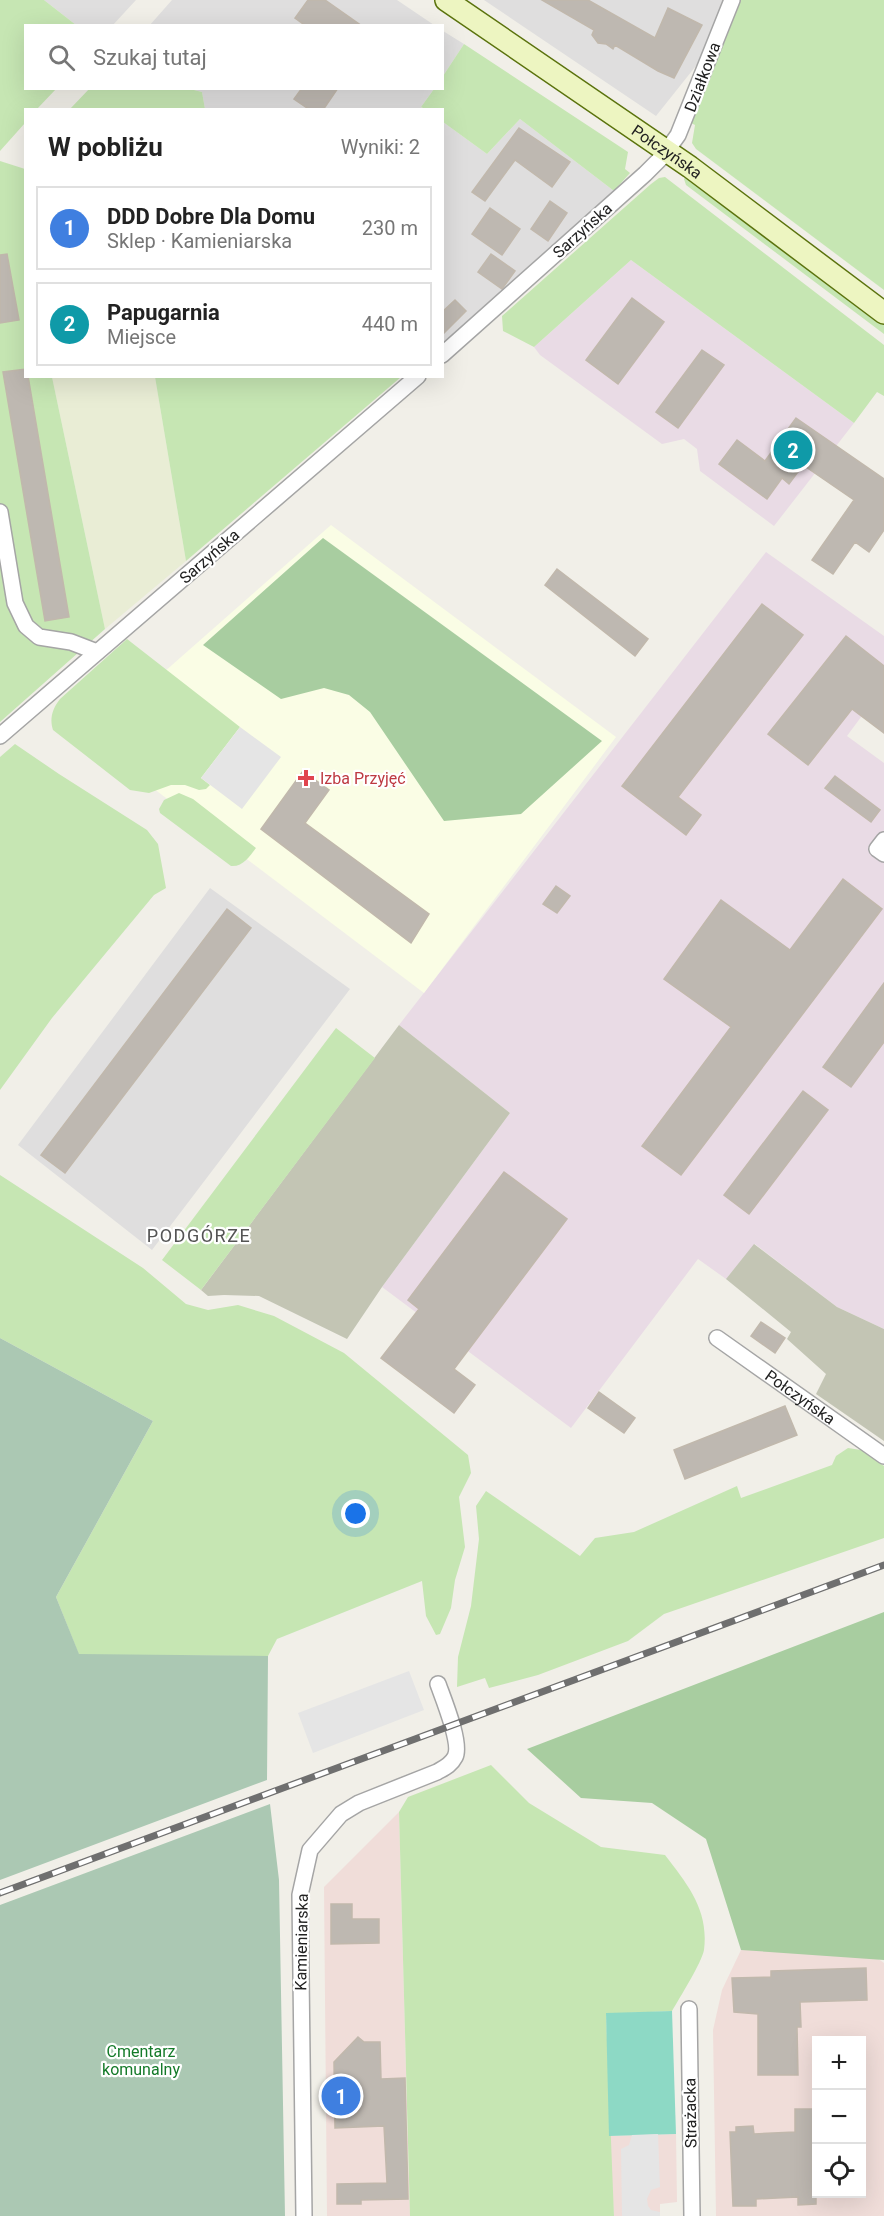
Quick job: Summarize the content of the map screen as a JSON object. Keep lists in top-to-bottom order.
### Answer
{
  "streets": {
    "main road": ["Połczyńska"],
    "street": [
      "Działkowa",
      "Sarzyńska",
      "Kamieniarska",
      "Strażacka"
    ]
  },
  "crossings": [
    ["Działkowa", "Połczyńska"],
    ["Działkowa", "Sarzyńska"],
    ["Połczyńska", "Sarzyńska"]
  ],
  "districts": ["PODGÓRZE"],
  "parks": ["Cmentarz komunalny"],
  "places": {
    "health": ["Izba Przyjęć"]
  },
  "page": {
    "search": "Szukaj tutaj",
    "heading": ["W pobliżu", "Wyniki: 2"],
    "list": [
      {
        "mark": "1",
        "name": "DDD Dobre Dla Domu",
        "note": "Sklep · Kamieniarska",
        "value": "230 m"
      },
      {
        "mark": "2",
        "name": "Papugarnia",
        "note": "Miejsce",
        "value": "440 m"
      }
    ],
    "pins": ["2", "1"],
    "map_buttons": ["+", "−"]
  }
}
